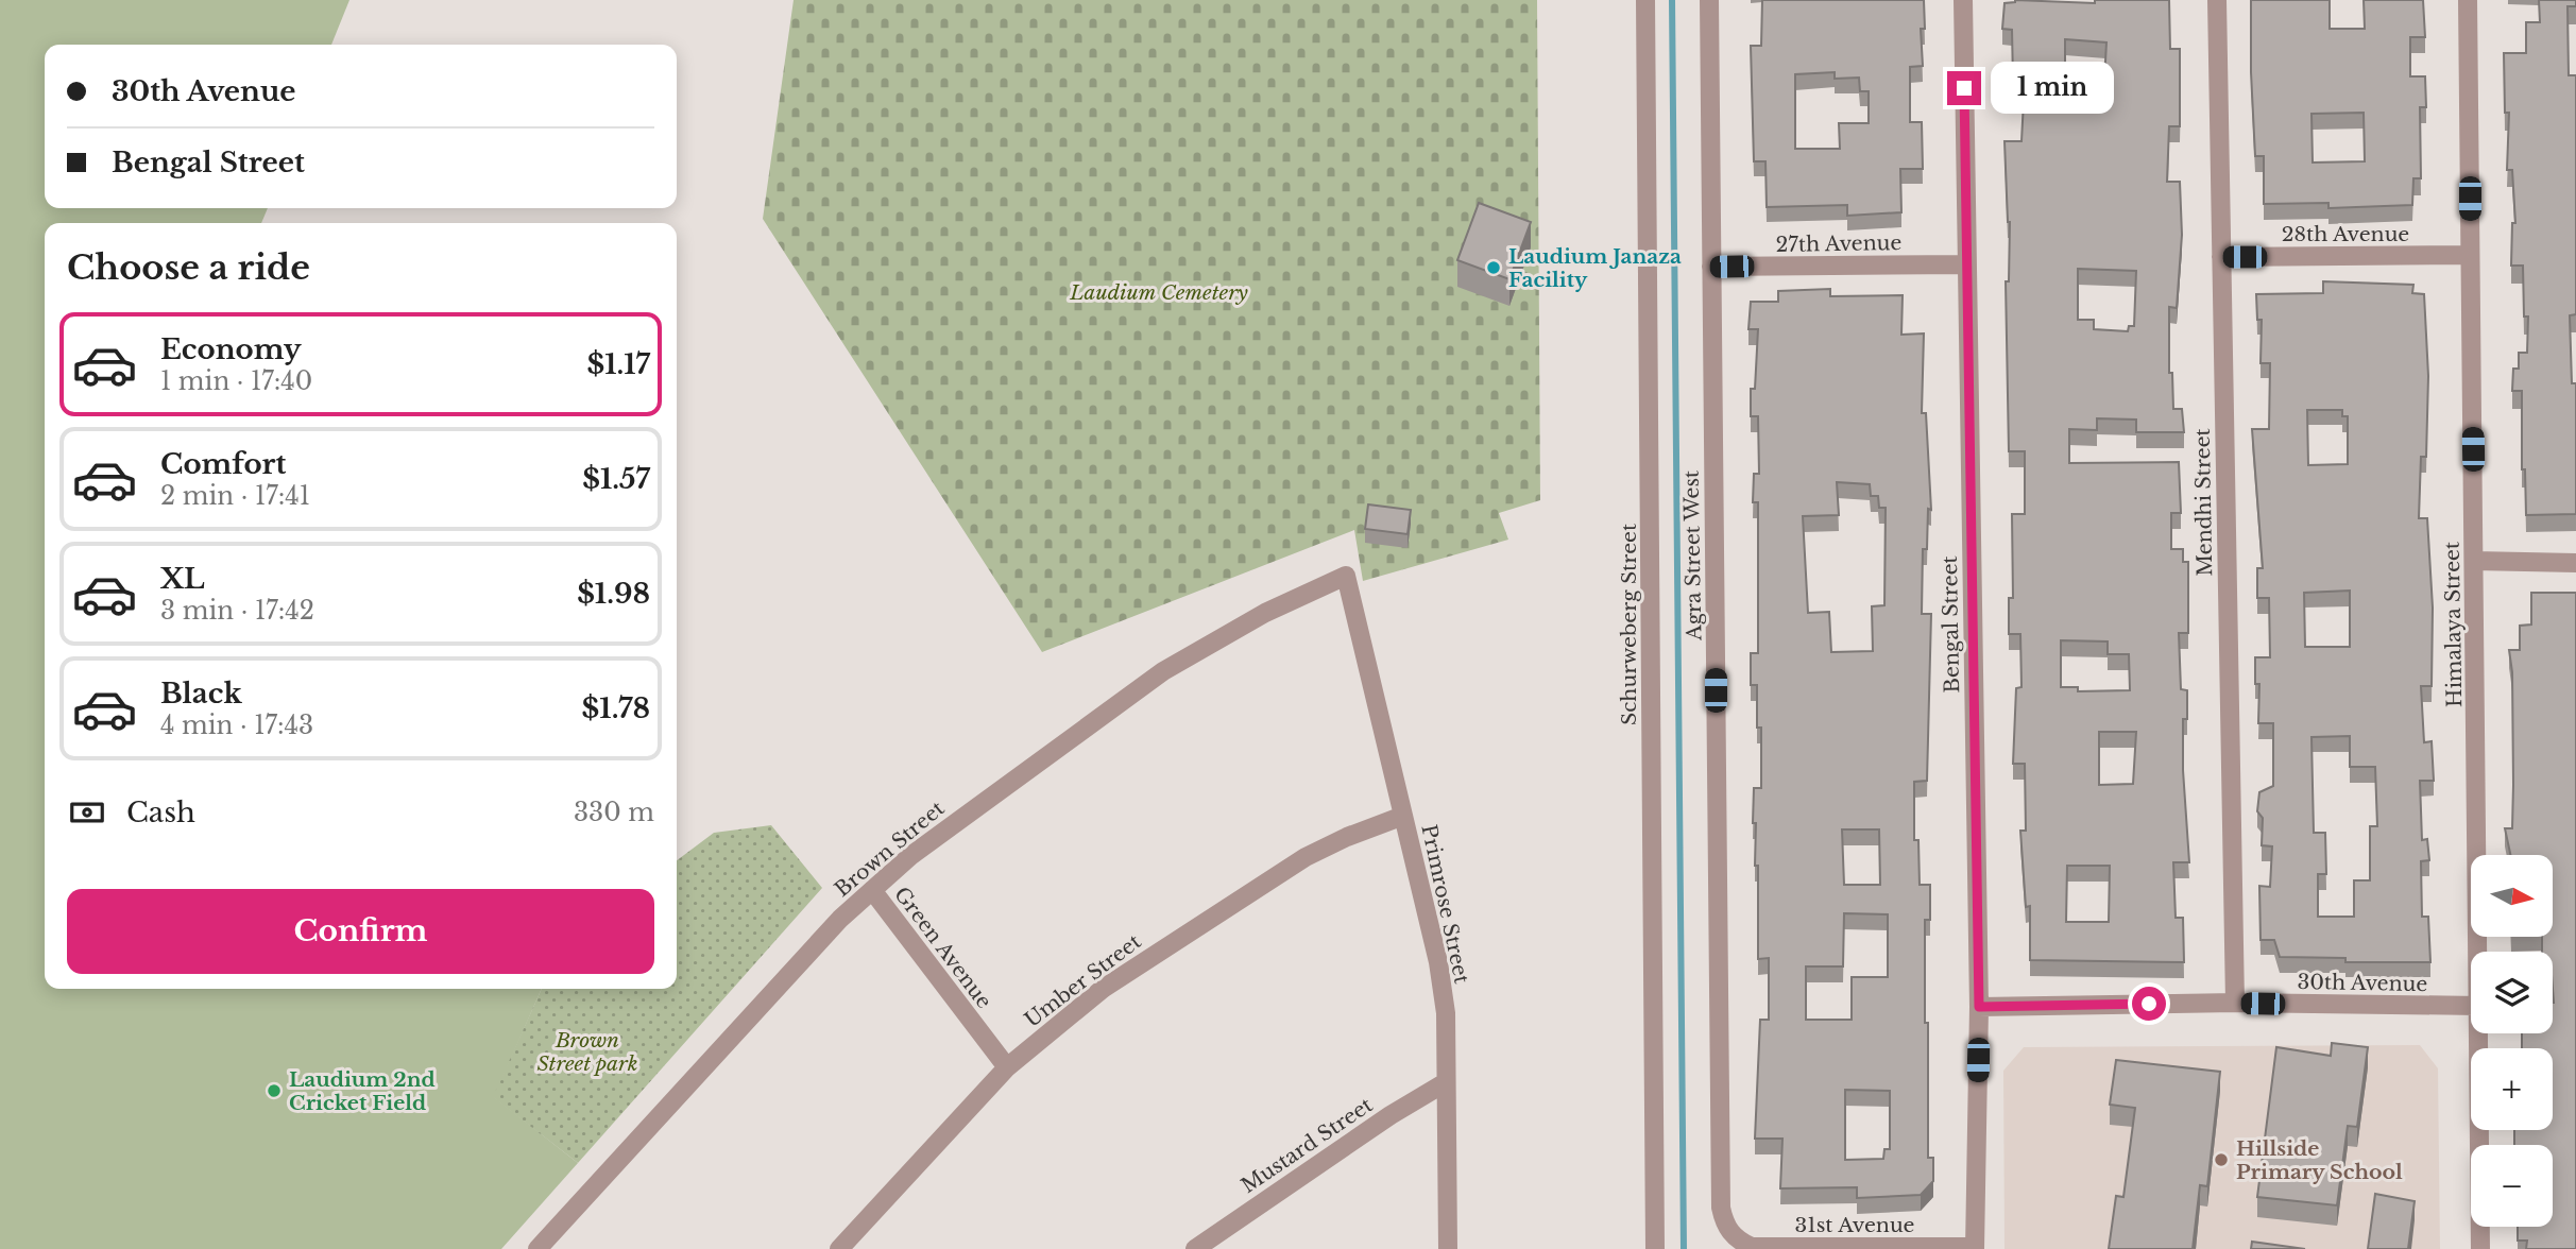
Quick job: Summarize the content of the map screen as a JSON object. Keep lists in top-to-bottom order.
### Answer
{
  "streets": {
    "street": [
      "28th Avenue",
      "27th Avenue",
      "Mendhi Street",
      "Agra Street West",
      "Schurweberg Street",
      "Bengal Street",
      "Himalaya Street",
      "Brown Street",
      "Primrose Street",
      "Green Avenue",
      "Umber Street",
      "30th Avenue",
      "Mustard Street",
      "31st Avenue"
    ]
  },
  "crossings": [
    ["28th Avenue", "Mendhi Street"],
    ["28th Avenue", "Himalaya Street"],
    ["27th Avenue", "Agra Street West"],
    ["27th Avenue", "Bengal Street"],
    ["Mendhi Street", "30th Avenue"],
    ["Agra Street West", "31st Avenue"],
    ["Bengal Street", "30th Avenue"],
    ["Bengal Street", "31st Avenue"],
    ["Brown Street", "Primrose Street"],
    ["Brown Street", "Green Avenue"],
    ["Primrose Street", "Umber Street"],
    ["Primrose Street", "Mustard Street"],
    ["Green Avenue", "Umber Street"]
  ],
  "parks": ["Laudium Cemetery", "Brown Street park"],
  "places": ["Laudium Janaza Facility", "Laudium 2nd Cricket Field", "Hillside Primary School"],
  "north": "right",
  "page": {
    "banner": ["30th Avenue", "Bengal Street"],
    "bubble": "1 min",
    "heading": "Choose a ride",
    "list": [
      {
        "name": "Economy",
        "note": "1 min · 17:40",
        "value": "$1.17"
      },
      {
        "name": "Comfort",
        "note": "2 min · 17:41",
        "value": "$1.57"
      },
      {
        "name": "XL",
        "note": "3 min · 17:42",
        "value": "$1.98"
      },
      {
        "name": "Black",
        "note": "4 min · 17:43",
        "value": "$1.78"
      }
    ],
    "pay": ["Cash", "330 m"],
    "map_buttons": ["+", "−"],
    "buttons": "Confirm"
  }
}
